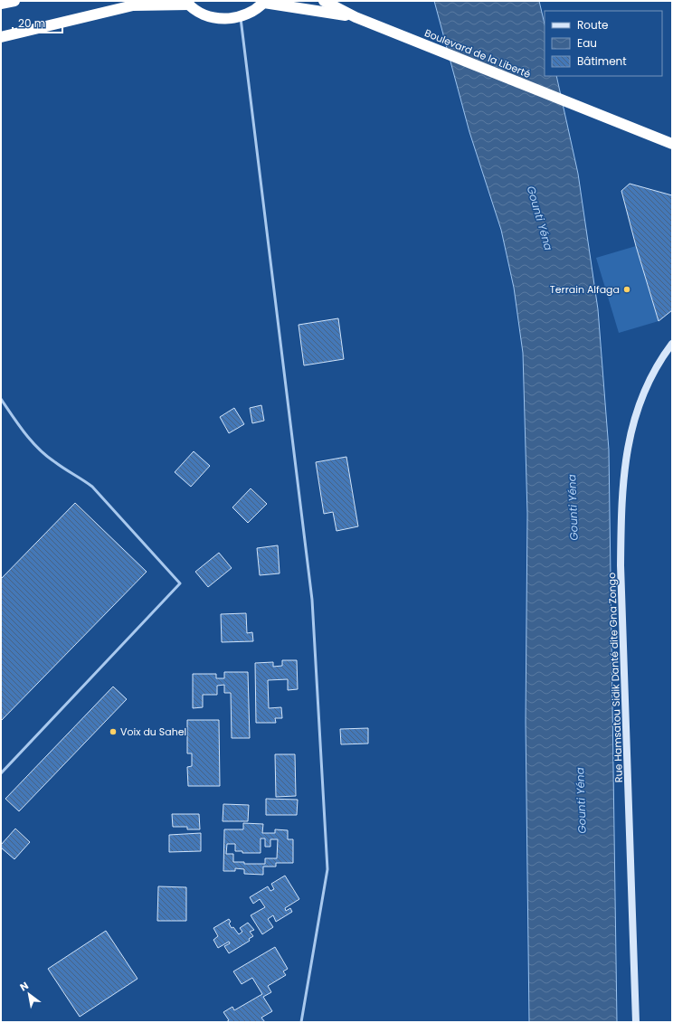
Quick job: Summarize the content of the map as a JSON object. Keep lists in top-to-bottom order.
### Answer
{
  "streets": {
    "highway": ["Boulevard de la Liberté"],
    "street": ["Rue Hamsatou Sidik Danté dite Gna Zongo"]
  },
  "water": ["Gounti Yéna"],
  "places": ["Terrain Alfaga", "Voix du Sahel"],
  "legend": ["Route", "Eau", "Bâtiment"],
  "scale_bar": "20 m",
  "north": "top left"
}
